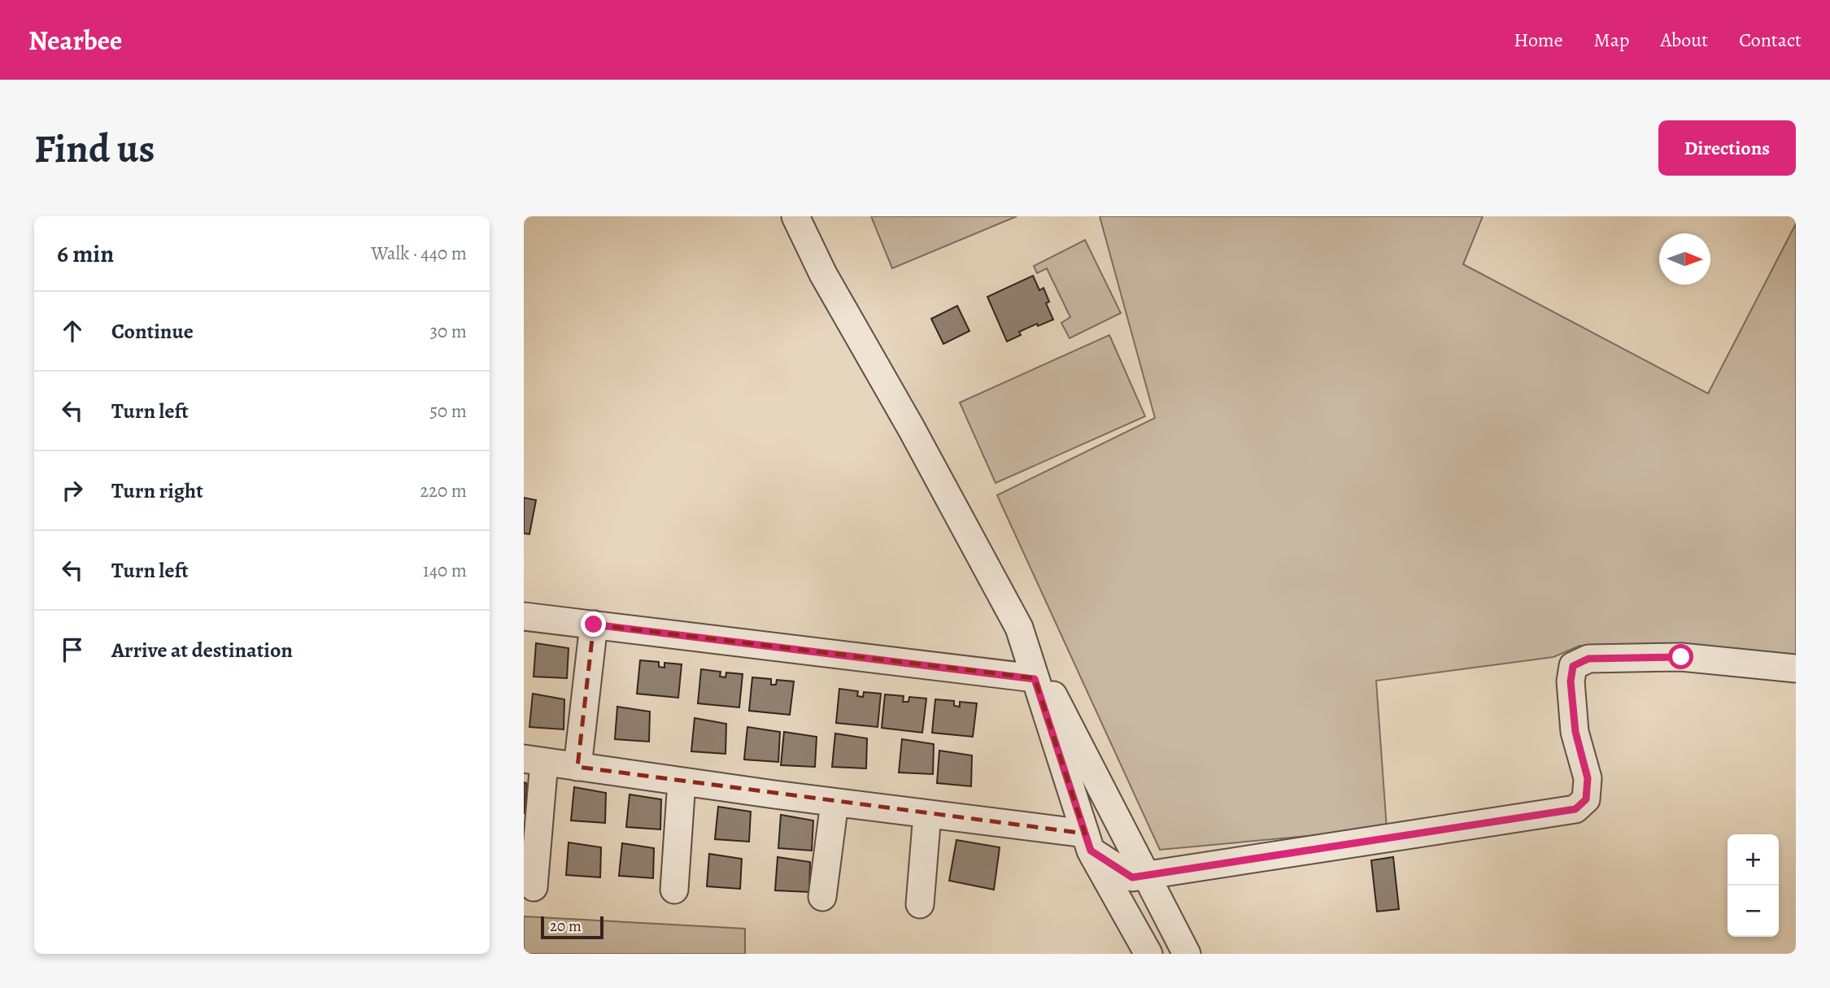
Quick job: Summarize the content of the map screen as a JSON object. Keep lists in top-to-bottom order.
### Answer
{
  "scale_bar": "20 m",
  "north": "right",
  "page": {
    "header": "Nearbee",
    "nav": [
      "Home",
      "Map",
      "About",
      "Contact"
    ],
    "buttons": "Directions",
    "title": "Find us",
    "heading": ["6 min", "Walk · 440 m"],
    "list": [
      ["Continue", "30 m"],
      ["Turn left", "50 m"],
      ["Turn right", "220 m"],
      ["Turn left", "140 m"],
      "Arrive at destination"
    ],
    "map_buttons": ["+", "−"],
    "scale": "20 m"
  }
}
